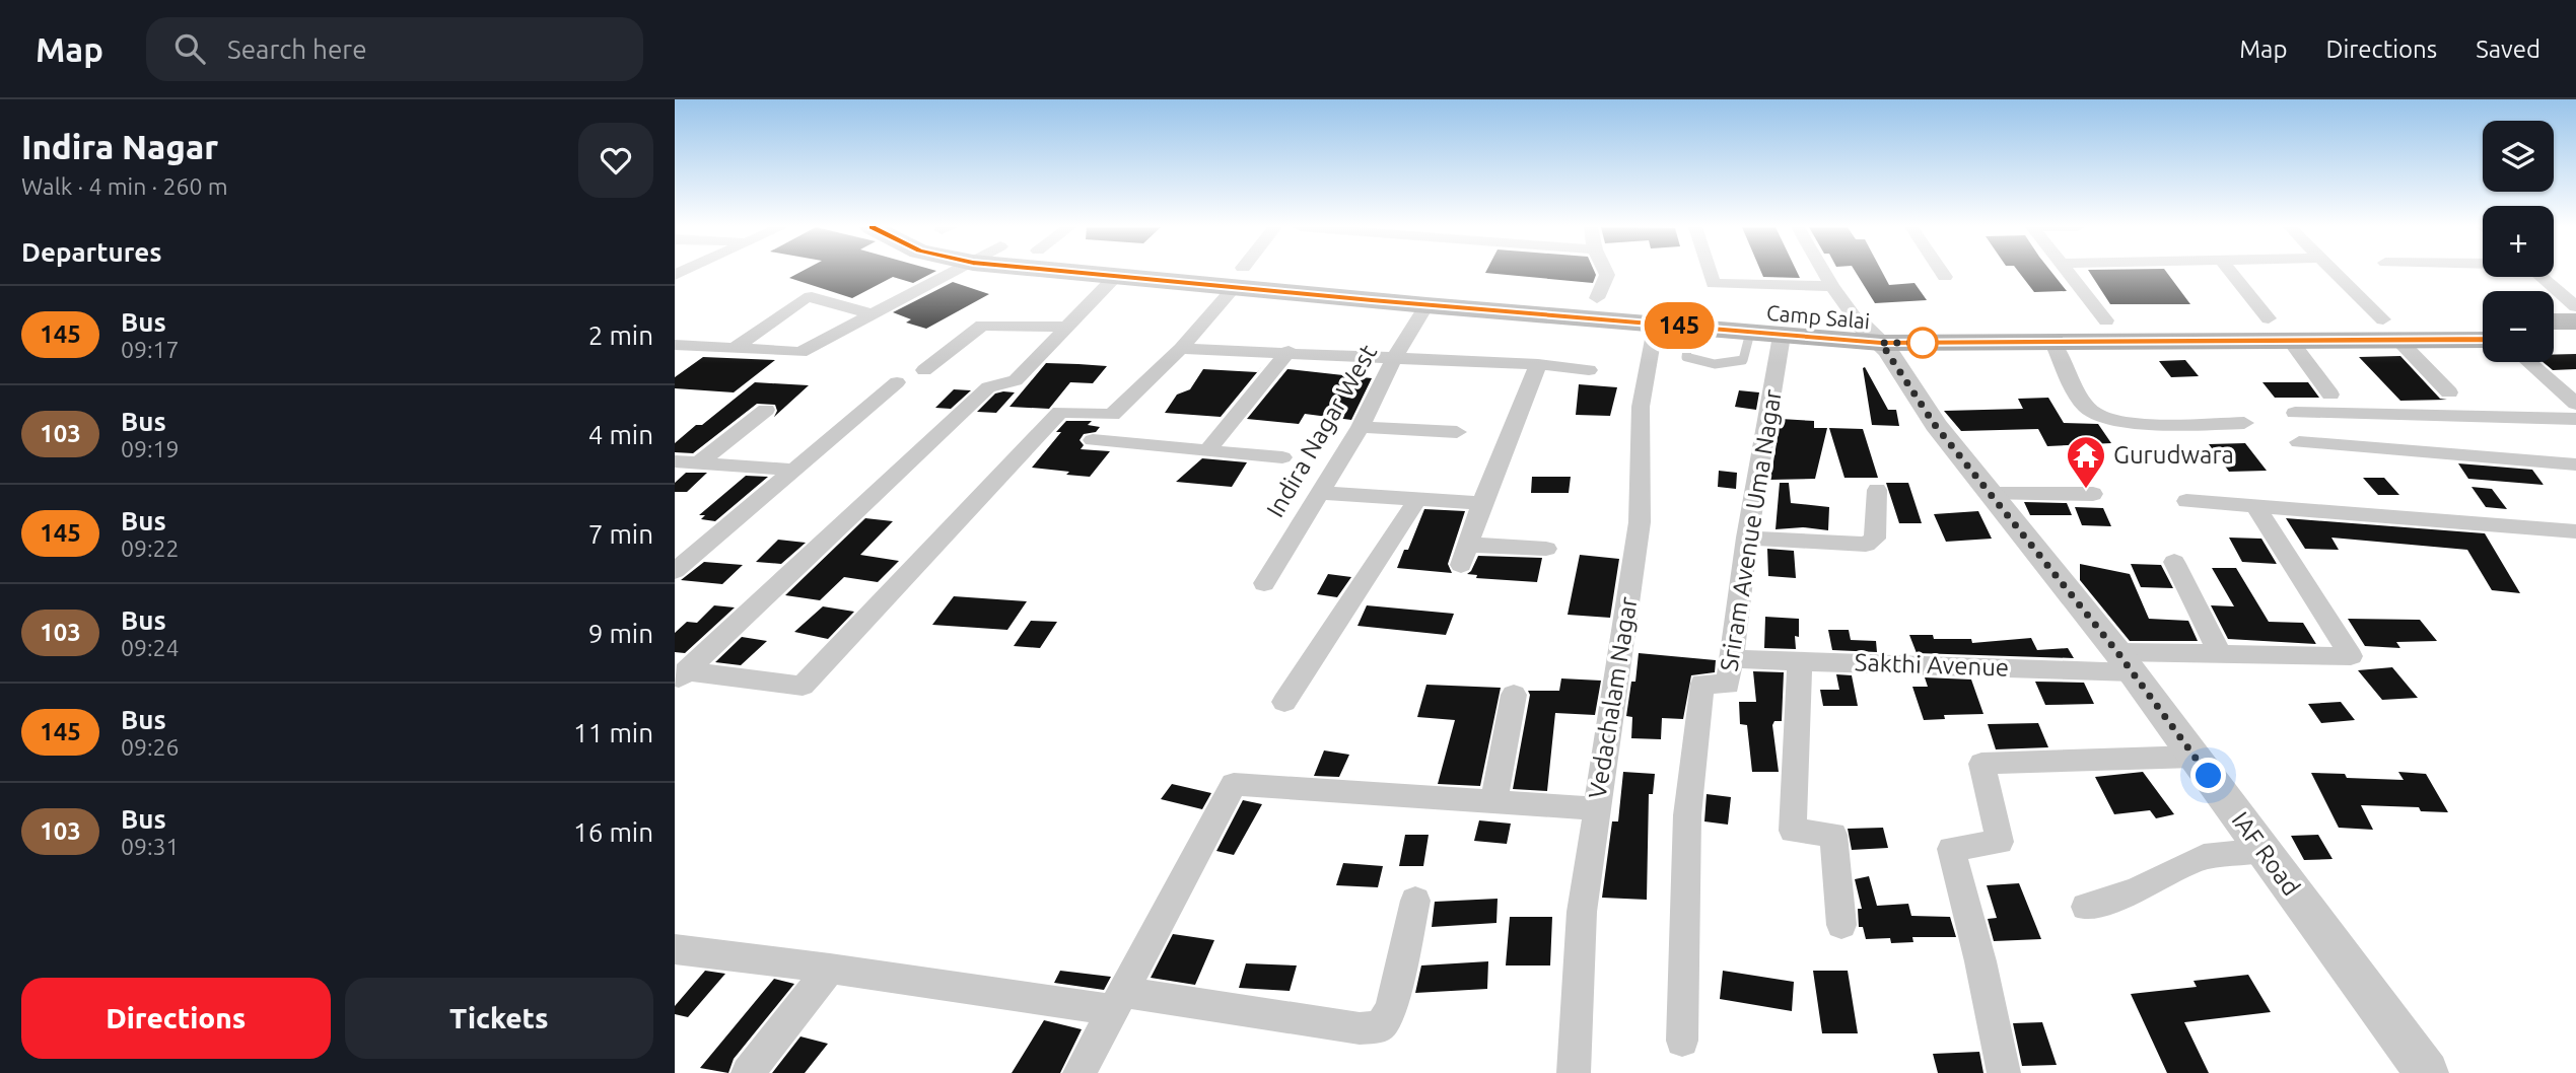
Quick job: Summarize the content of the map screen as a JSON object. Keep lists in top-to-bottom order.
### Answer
{
  "streets": {
    "main road": ["Camp Salai"],
    "street": [
      "Indira Nagar West",
      "Sriram Avenue Uma Nagar",
      "Sakthi Avenue",
      "Vedachalam Nagar",
      "IAF Road"
    ]
  },
  "crossings": [
    ["Camp Salai", "Indira Nagar West"],
    ["Camp Salai", "Sriram Avenue Uma Nagar"],
    ["Camp Salai", "Vedachalam Nagar"],
    ["Camp Salai", "IAF Road"],
    ["Sriram Avenue Uma Nagar", "Sakthi Avenue"],
    ["Sakthi Avenue", "IAF Road"]
  ],
  "places": {
    "temple": ["Gurudwara"]
  },
  "lines": ["bus line 145"],
  "page": {
    "header": "Map",
    "search": "Search here",
    "nav": ["Map", "Directions", "Saved"],
    "heading": [
      ["Indira Nagar", "Walk · 4 min · 260 m"],
      "Departures"
    ],
    "on_map": "145",
    "map_buttons": ["+", "−"],
    "list": [
      {
        "mark": "145",
        "name": "Bus",
        "note": "09:17",
        "value": "2 min"
      },
      {
        "mark": "103",
        "name": "Bus",
        "note": "09:19",
        "value": "4 min"
      },
      {
        "mark": "145",
        "name": "Bus",
        "note": "09:22",
        "value": "7 min"
      },
      {
        "mark": "103",
        "name": "Bus",
        "note": "09:24",
        "value": "9 min"
      },
      {
        "mark": "145",
        "name": "Bus",
        "note": "09:26",
        "value": "11 min"
      },
      {
        "mark": "103",
        "name": "Bus",
        "note": "09:31",
        "value": "16 min"
      }
    ],
    "buttons": ["Directions", "Tickets"]
  }
}
